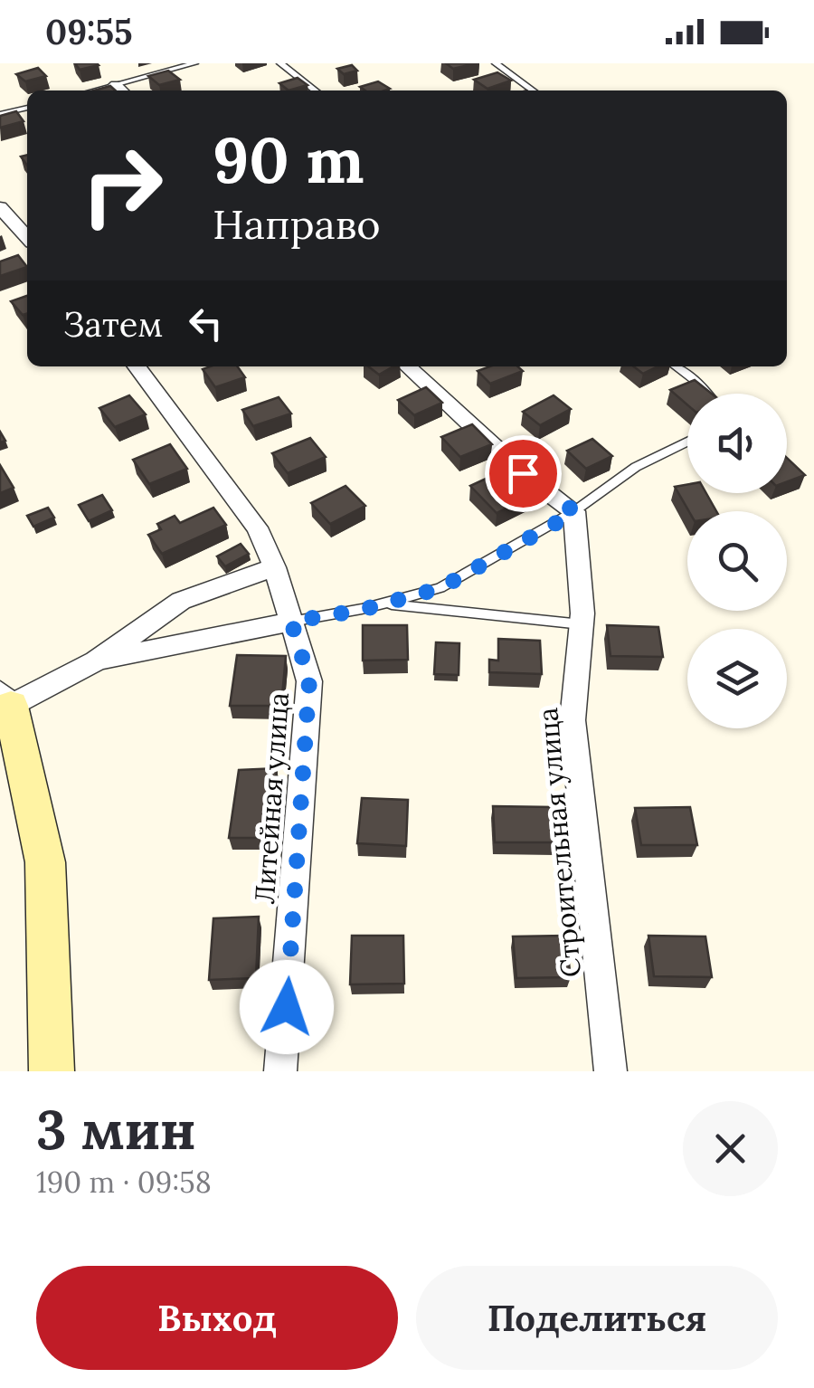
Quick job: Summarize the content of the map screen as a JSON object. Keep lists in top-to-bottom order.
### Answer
{
  "streets": {
    "street": ["Литейная улица", "Строительная улица"]
  },
  "page": {
    "status": "09:55",
    "turn": ["90 m", "Направо"],
    "then": "Затем",
    "heading": ["3 мин", "190 m · 09:58"],
    "buttons": ["Выход", "Поделиться"]
  }
}
